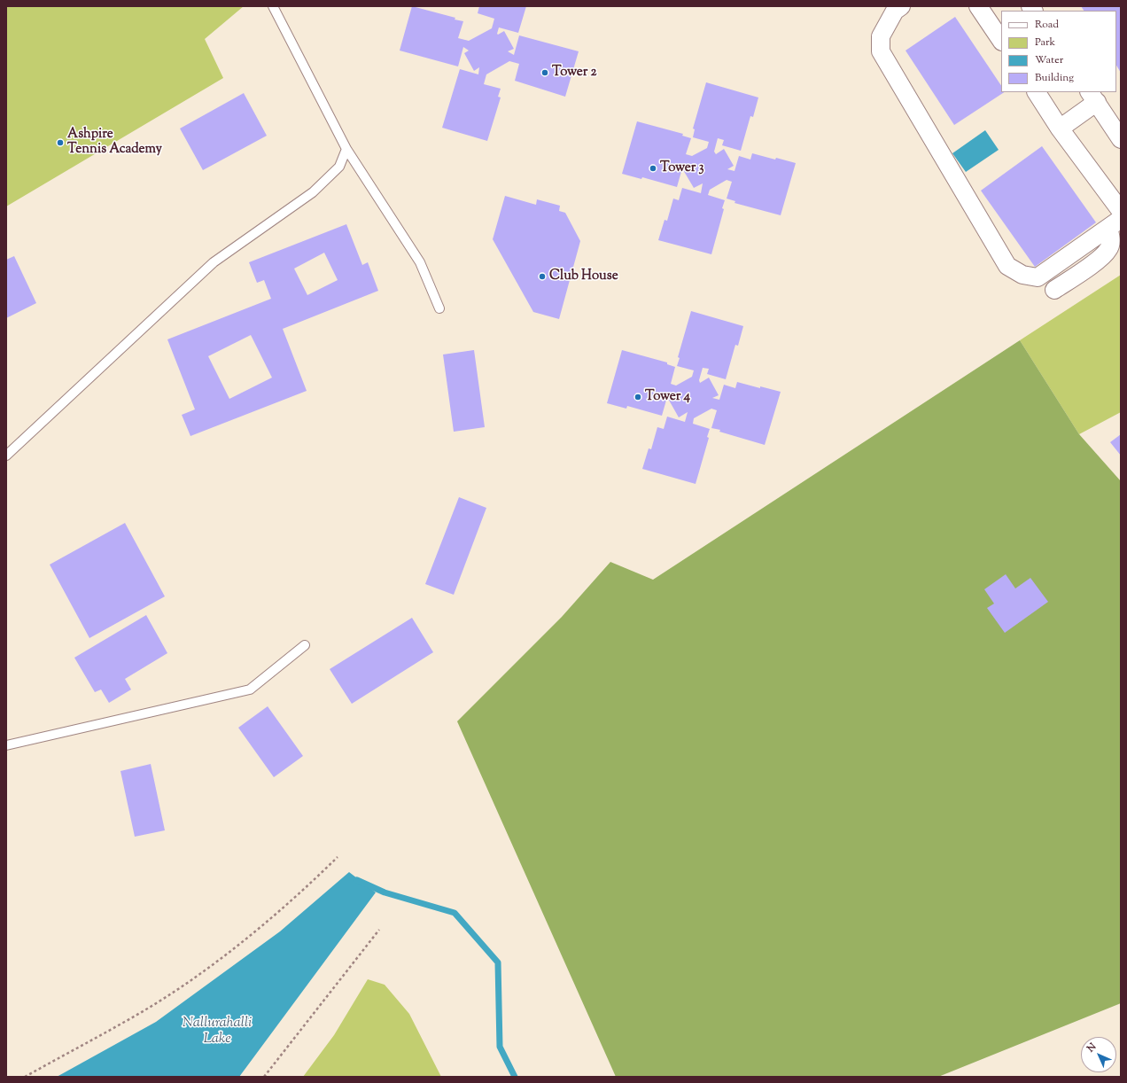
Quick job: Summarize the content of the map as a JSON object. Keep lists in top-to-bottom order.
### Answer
{
  "water": ["Nallurahalli Lake"],
  "places": [
    "Tower 2",
    "Ashpire Tennis Academy",
    "Tower 3",
    "Club House",
    "Tower 4"
  ],
  "legend": [
    "Road",
    "Park",
    "Water",
    "Building"
  ],
  "north": "top left"
}
